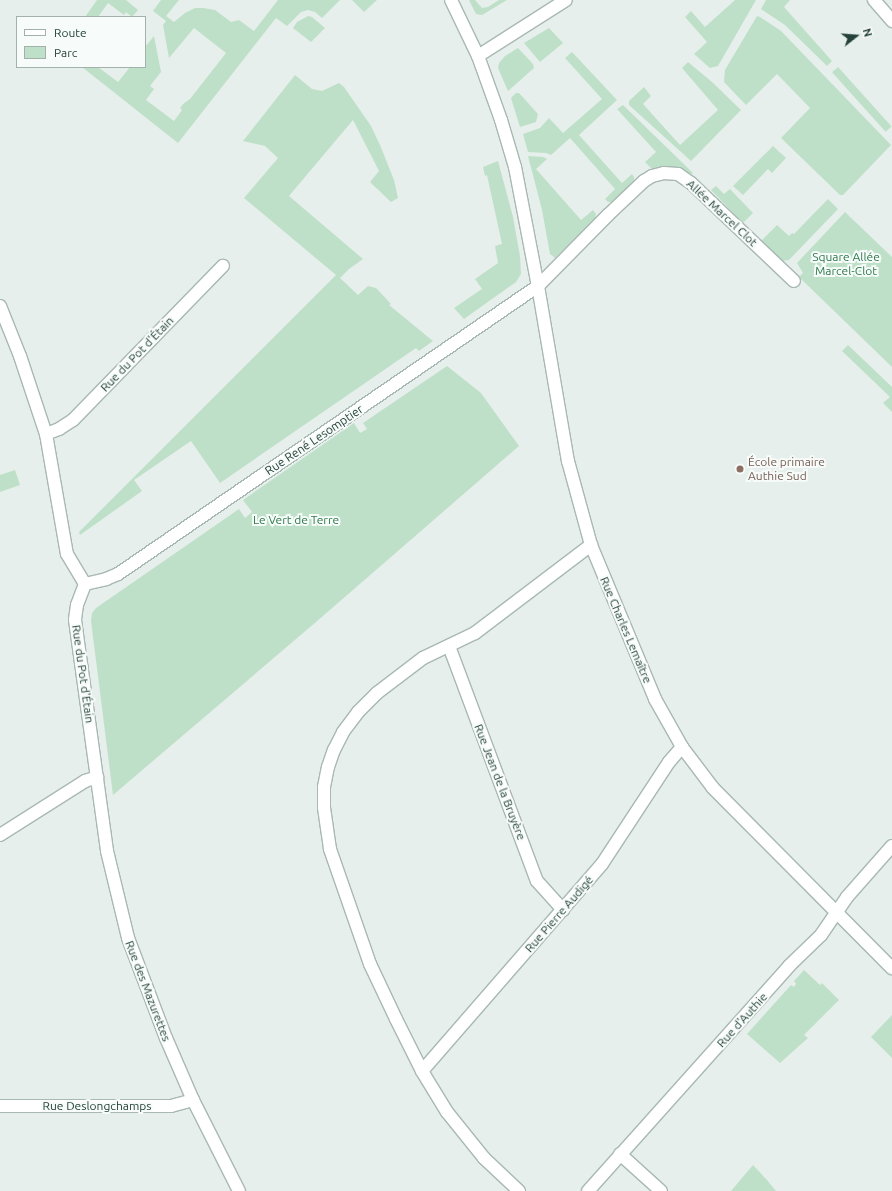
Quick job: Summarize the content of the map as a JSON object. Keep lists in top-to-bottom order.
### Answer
{
  "streets": {
    "street": [
      "Allée Marcel Clot",
      "Rue du Pot d'Étain",
      "Rue René Lesomptier",
      "Rue Charles Lemaître",
      "Rue Jean de la Bruyère",
      "Rue Pierre Audigé",
      "Rue des Mazurettes",
      "Rue d'Authie",
      "Rue Deslongchamps"
    ]
  },
  "crossings": [
    ["Allée Marcel Clot", "Rue René Lesomptier"],
    ["Allée Marcel Clot", "Rue Charles Lemaître"],
    ["Rue du Pot d'Étain", "Rue René Lesomptier"],
    ["Rue du Pot d'Étain", "Rue des Mazurettes"],
    ["Rue René Lesomptier", "Rue Charles Lemaître"],
    ["Rue Charles Lemaître", "Rue Pierre Audigé"],
    ["Rue Charles Lemaître", "Rue d'Authie"],
    ["Rue Jean de la Bruyère", "Rue Pierre Audigé"],
    ["Rue des Mazurettes", "Rue Deslongchamps"]
  ],
  "parks": ["Square Allée Marcel-Clot", "Le Vert de Terre"],
  "places": ["École primaire Authie Sud"],
  "legend": ["Route", "Parc"],
  "north": "right"
}
